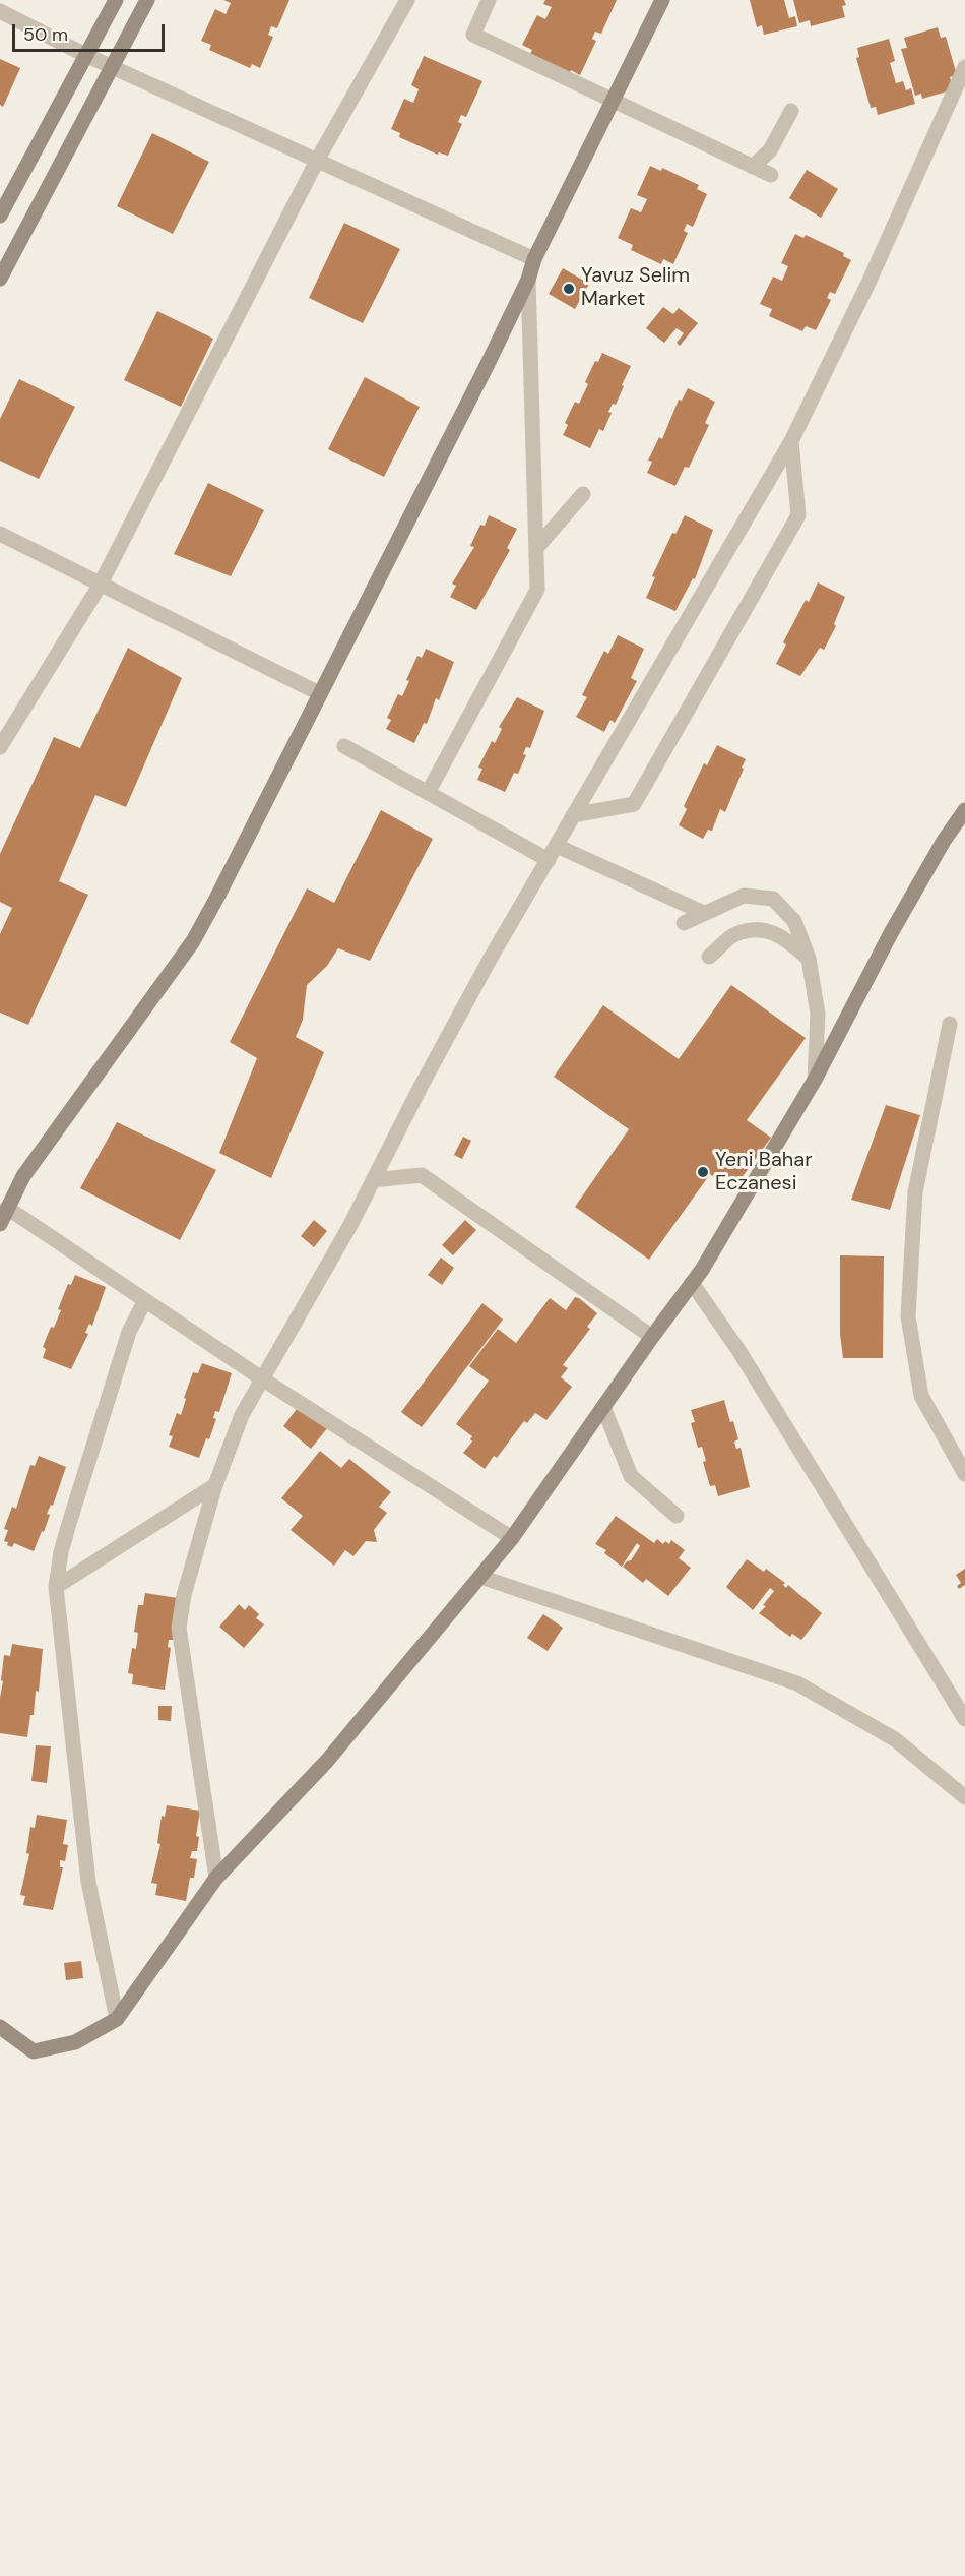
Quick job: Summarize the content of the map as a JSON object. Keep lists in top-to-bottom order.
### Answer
{
  "places": ["Yavuz Selim Market", "Yeni Bahar Eczanesi"],
  "scale_bar": "50 m"
}
